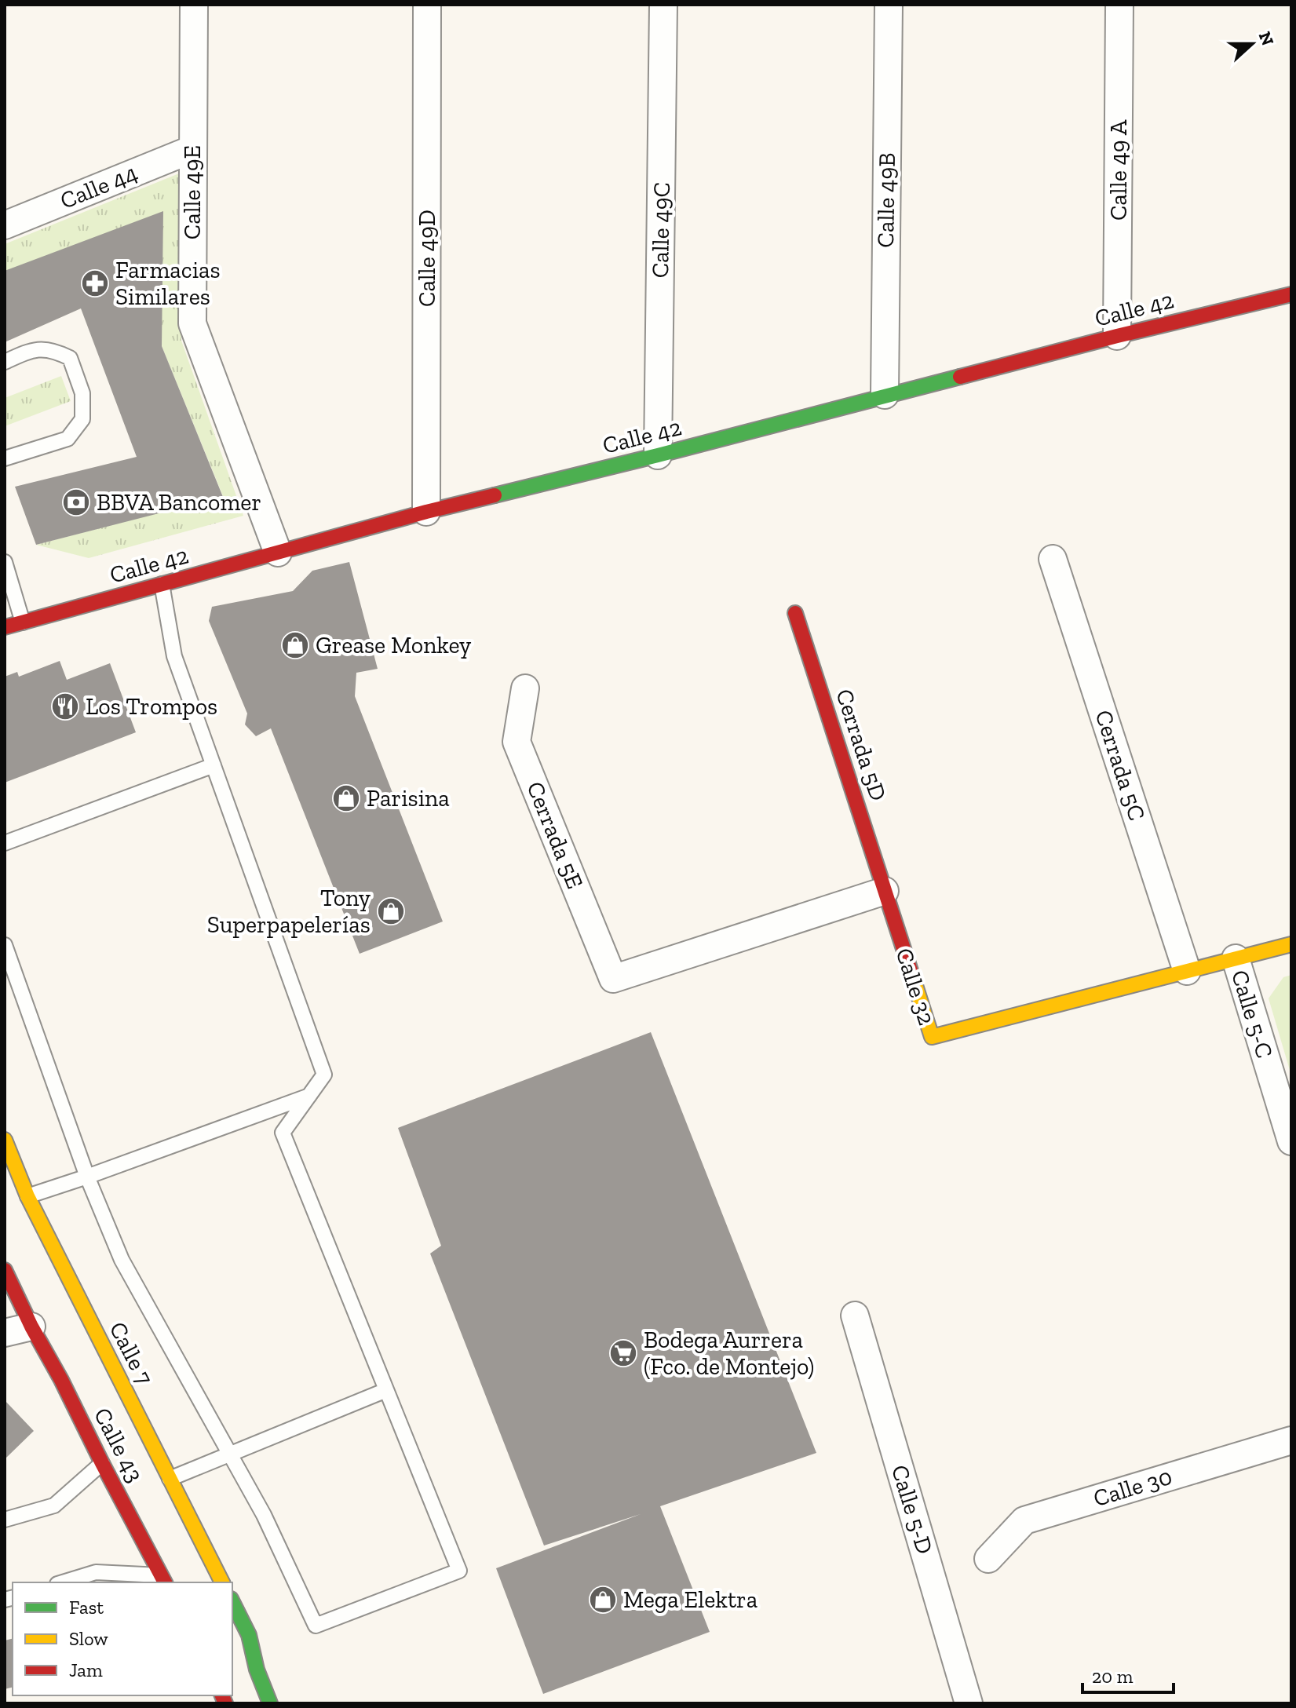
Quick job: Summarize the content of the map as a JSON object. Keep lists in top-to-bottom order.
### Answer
{
  "streets": {
    "street": [
      "Calle 49 A",
      "Calle 44",
      "Calle 49E",
      "Calle 49B",
      "Calle 49C",
      "Calle 49D",
      "Calle 42",
      "Cerrada 5D",
      "Cerrada 5C",
      "Cerrada 5E",
      "Calle 32",
      "Calle 5-C",
      "Calle 7",
      "Calle 43",
      "Calle 30",
      "Calle 5-D"
    ]
  },
  "crossings": [
    ["Calle 49 A", "Calle 42"],
    ["Calle 44", "Calle 49E"],
    ["Calle 49E", "Calle 42"],
    ["Calle 49B", "Calle 42"],
    ["Calle 49C", "Calle 42"],
    ["Calle 49D", "Calle 42"],
    ["Cerrada 5D", "Cerrada 5E"],
    ["Cerrada 5D", "Calle 32"],
    ["Cerrada 5C", "Calle 32"],
    ["Cerrada 5E", "Calle 32"],
    ["Calle 32", "Calle 5-C"]
  ],
  "places": {
    "pharmacy": ["Farmacias Similares"],
    "bank": ["BBVA Bancomer"],
    "shop": [
      "Grease Monkey",
      "Parisina",
      "Tony Superpapelerías",
      "Mega Elektra"
    ],
    "restaurant": ["Los Trompos"],
    "supermarket": ["Bodega Aurrera (Fco. de Montejo)"]
  },
  "legend": ["Fast", "Slow", "Jam"],
  "scale_bar": "20 m",
  "north": "right"
}
